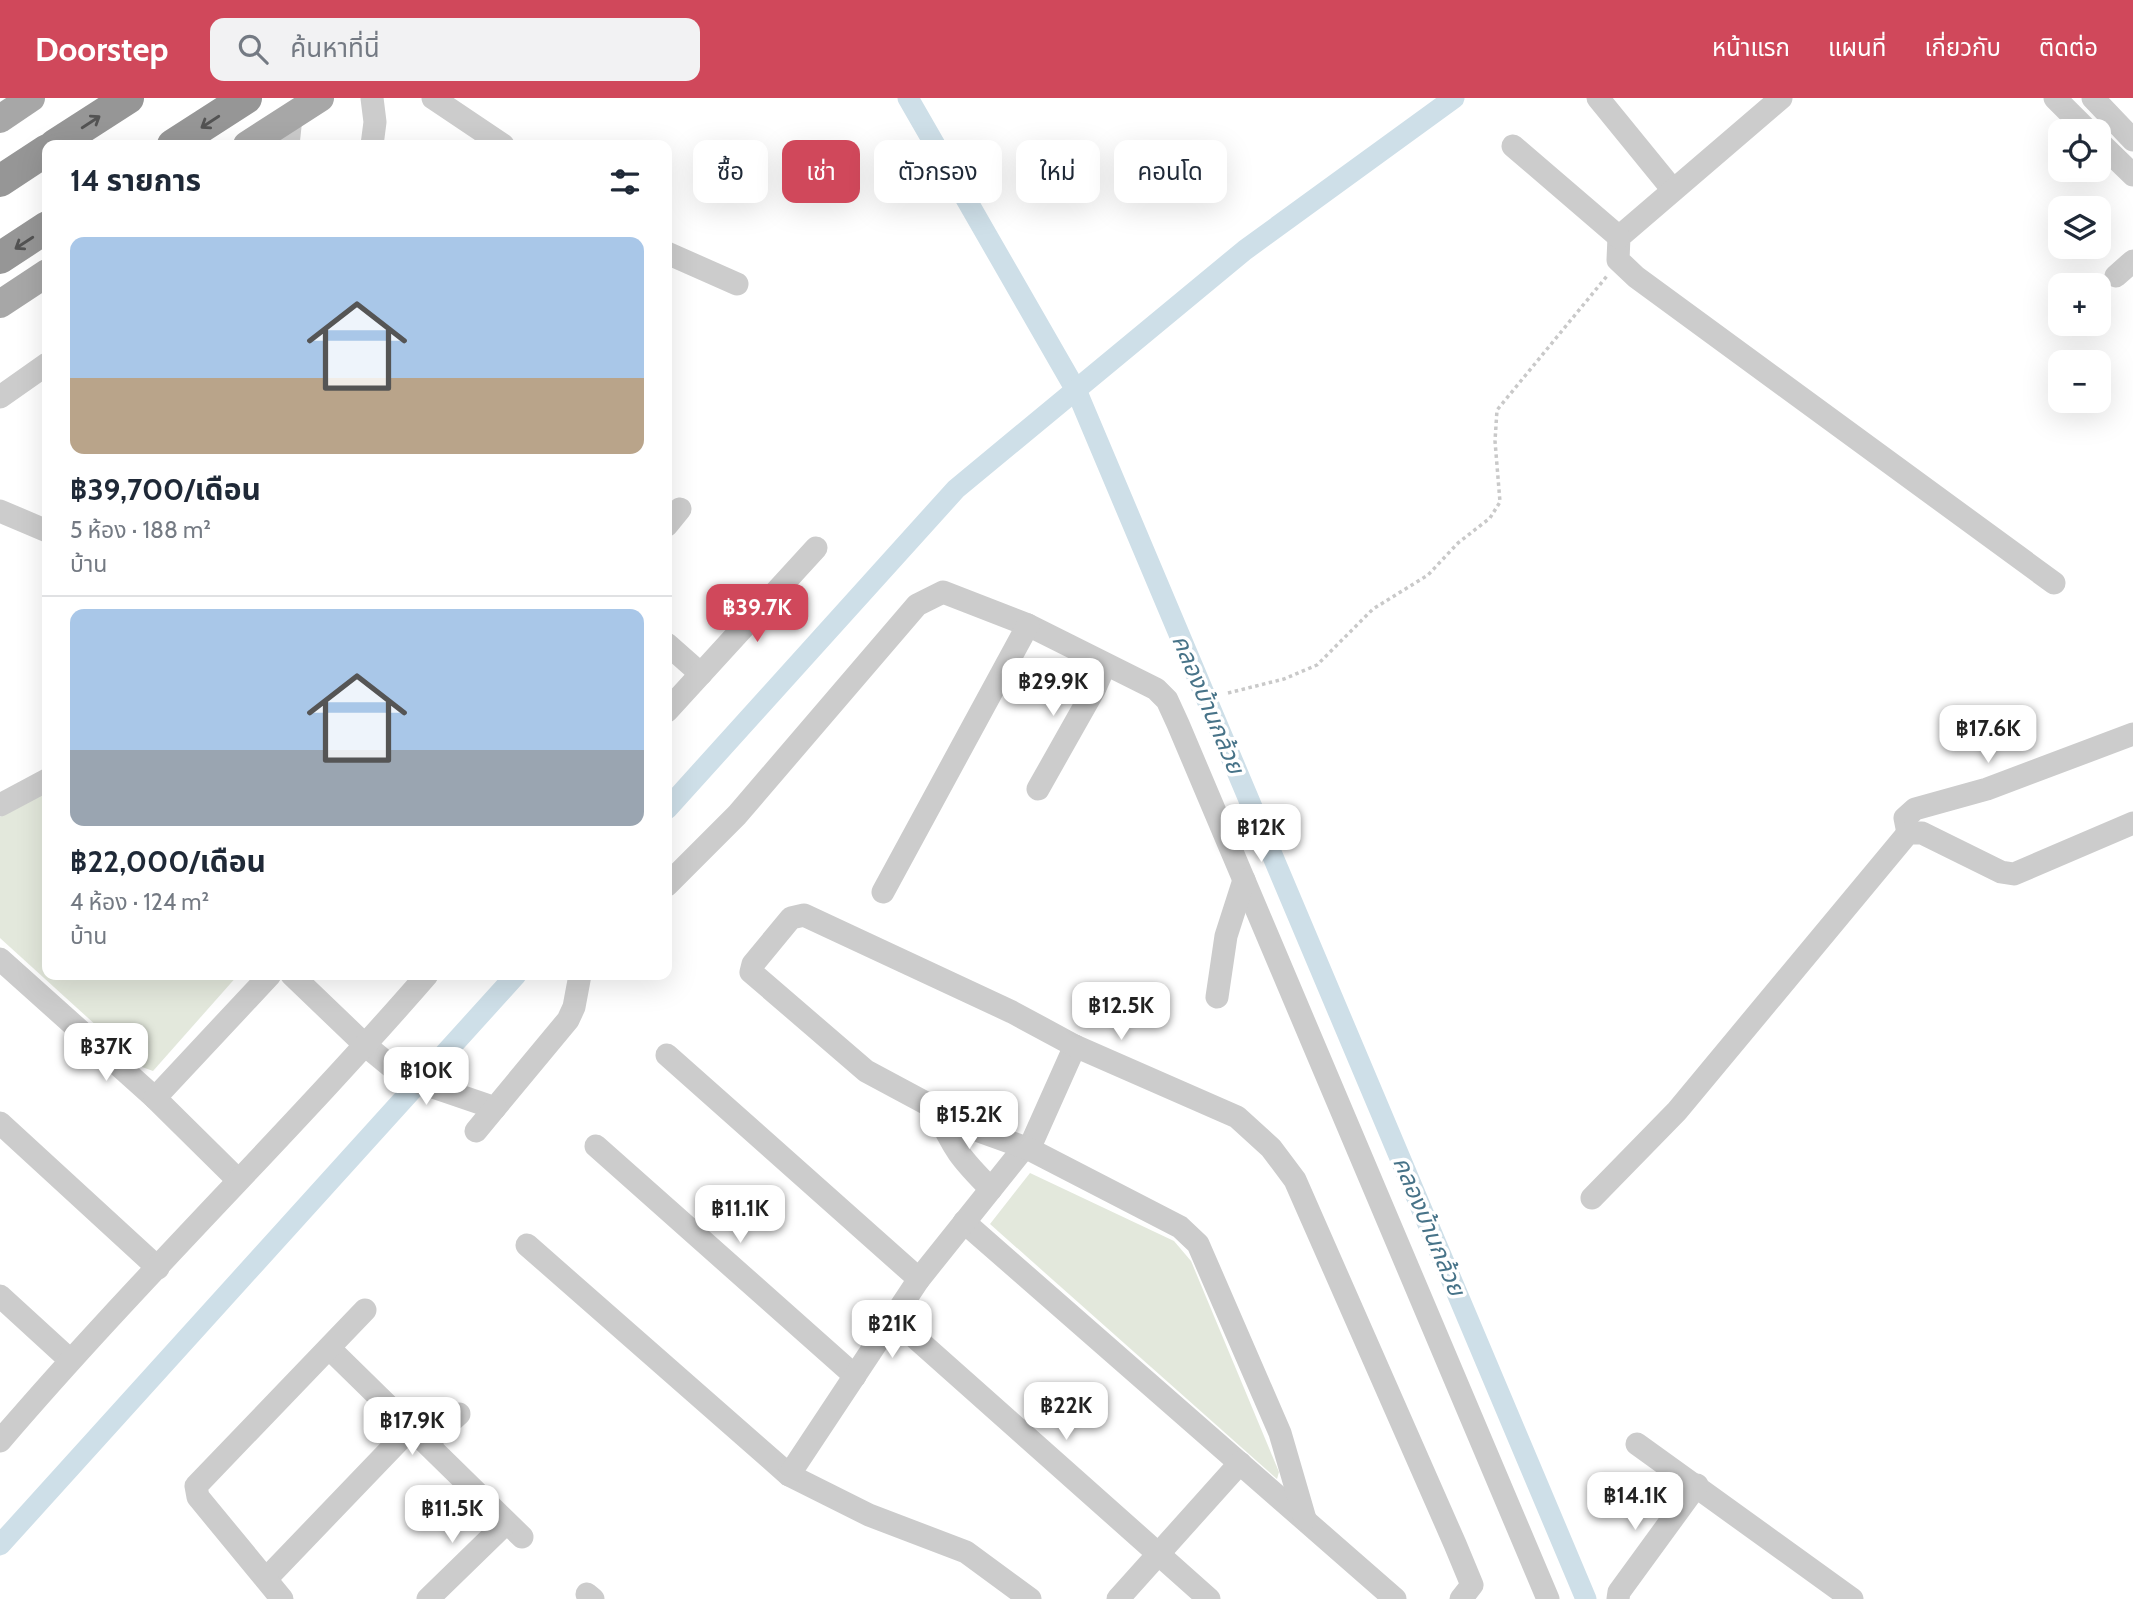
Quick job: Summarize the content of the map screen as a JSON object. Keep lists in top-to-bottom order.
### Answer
{
  "water": ["คลองบ้านกล้วย"],
  "page": {
    "header": "Doorstep",
    "search": "ค้นหาที่นี่",
    "nav": [
      "หน้าแรก",
      "แผนที่",
      "เกี่ยวกับ",
      "ติดต่อ"
    ],
    "map_buttons": ["+", "−"],
    "chip": [
      "ซื้อ",
      "เช่า",
      "ตัวกรอง",
      "ใหม่",
      "คอนโด"
    ],
    "heading": "14 รายการ",
    "list": [
      {
        "name": "฿39,700/เดือน",
        "note": "5 ห้อง · 188 m² · บ้าน"
      },
      {
        "name": "฿22,000/เดือน",
        "note": "4 ห้อง · 124 m² · บ้าน"
      }
    ],
    "price": [
      "฿39.7K",
      "฿29.9K",
      "฿17.6K",
      "฿12K",
      "฿12.5K",
      "฿37K",
      "฿10K",
      "฿15.2K",
      "฿11.1K",
      "฿21K",
      "฿22K",
      "฿17.9K",
      "฿14.1K",
      "฿11.5K"
    ]
  }
}
